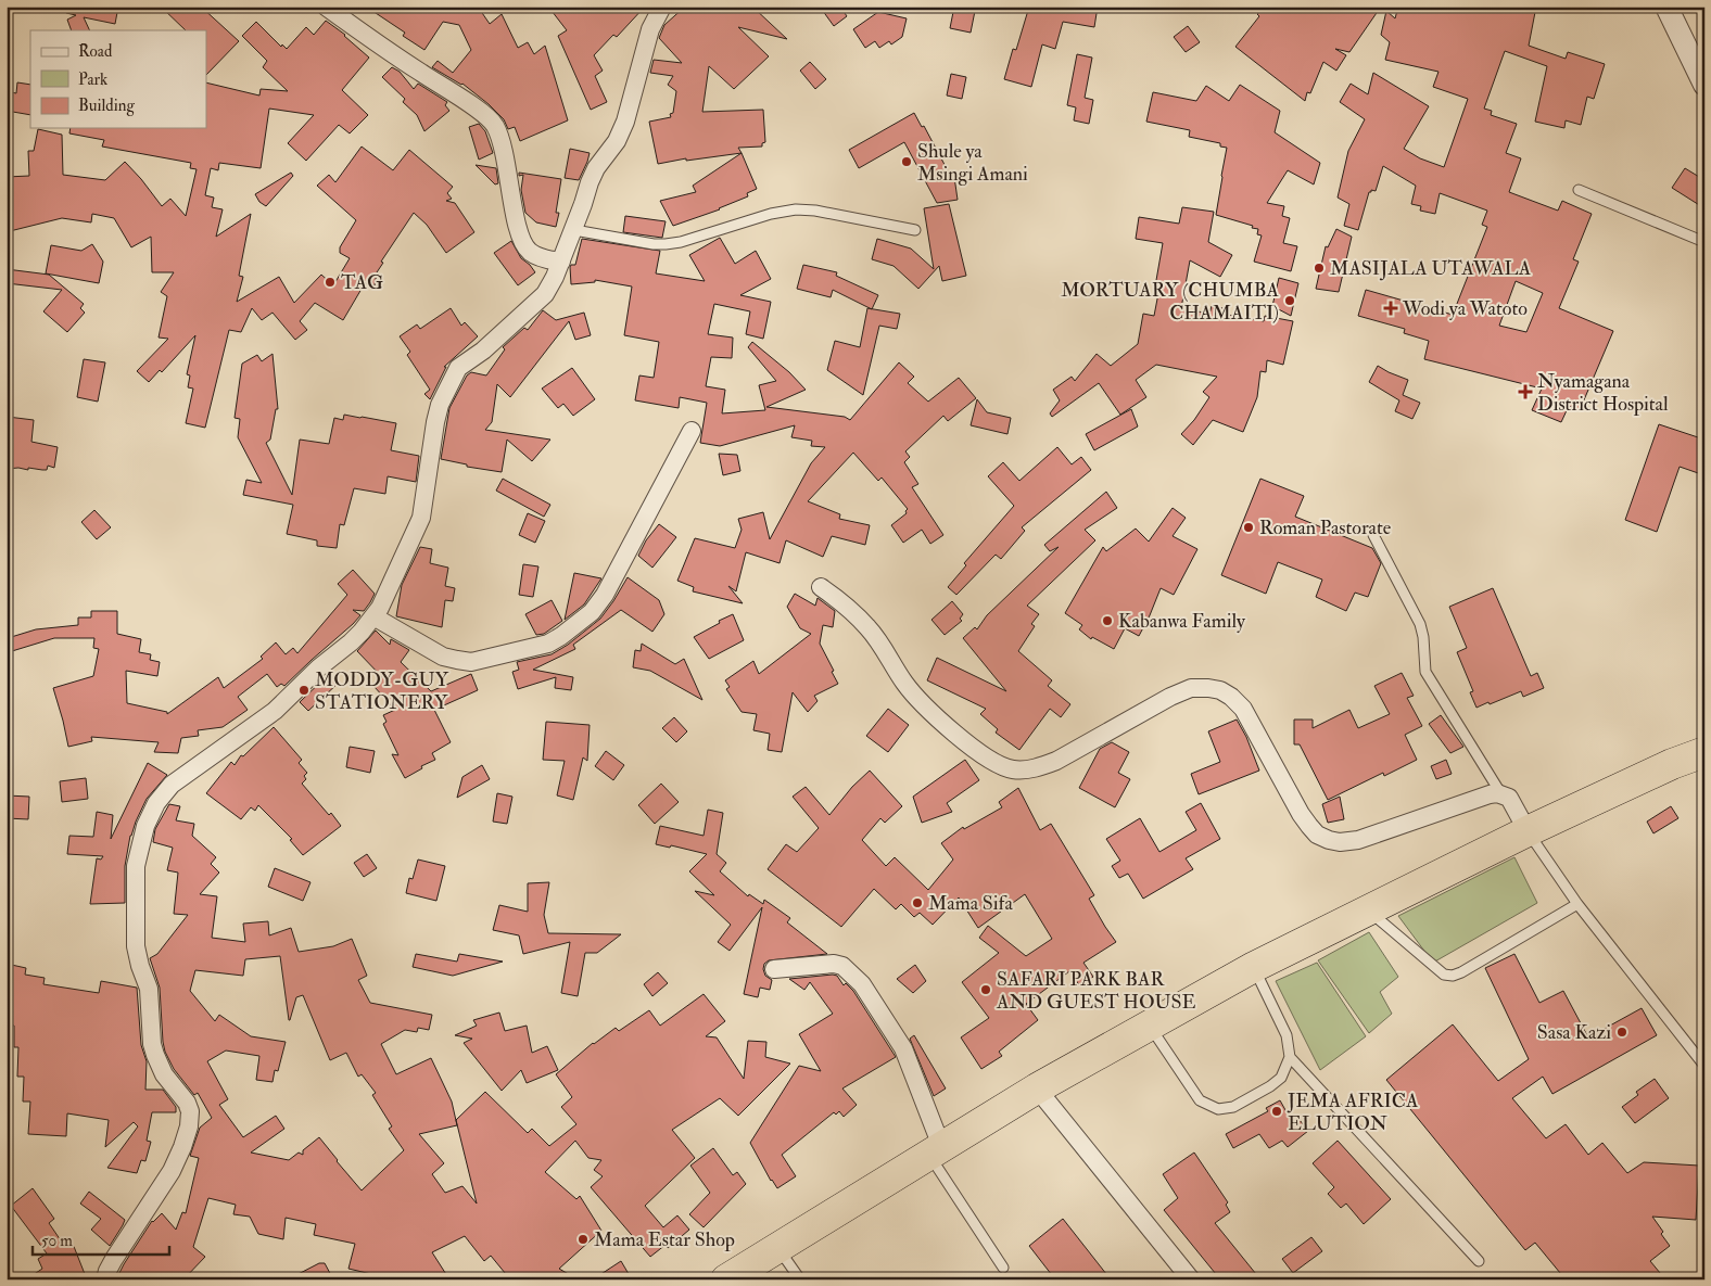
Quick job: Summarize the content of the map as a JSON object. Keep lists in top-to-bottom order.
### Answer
{
  "places": {
    "other": [
      "Shule ya Msingi Amani",
      "MASIJALA UTAWALA",
      "TAG",
      "MORTUARY (CHUMBA CHAMAITI)",
      "Roman Pastorate",
      "Kabanwa Family",
      "MODDY-GUY STATIONERY",
      "Mama Sifa",
      "SAFARI PARK BAR AND GUEST HOUSE",
      "Sasa Kazi",
      "JEMA AFRICA ELUTION",
      "Mama Estar Shop"
    ],
    "health": ["Wodi ya Watoto", "Nyamagana District Hospital"]
  },
  "legend": ["Road", "Park", "Building"],
  "scale_bar": "50 m"
}
